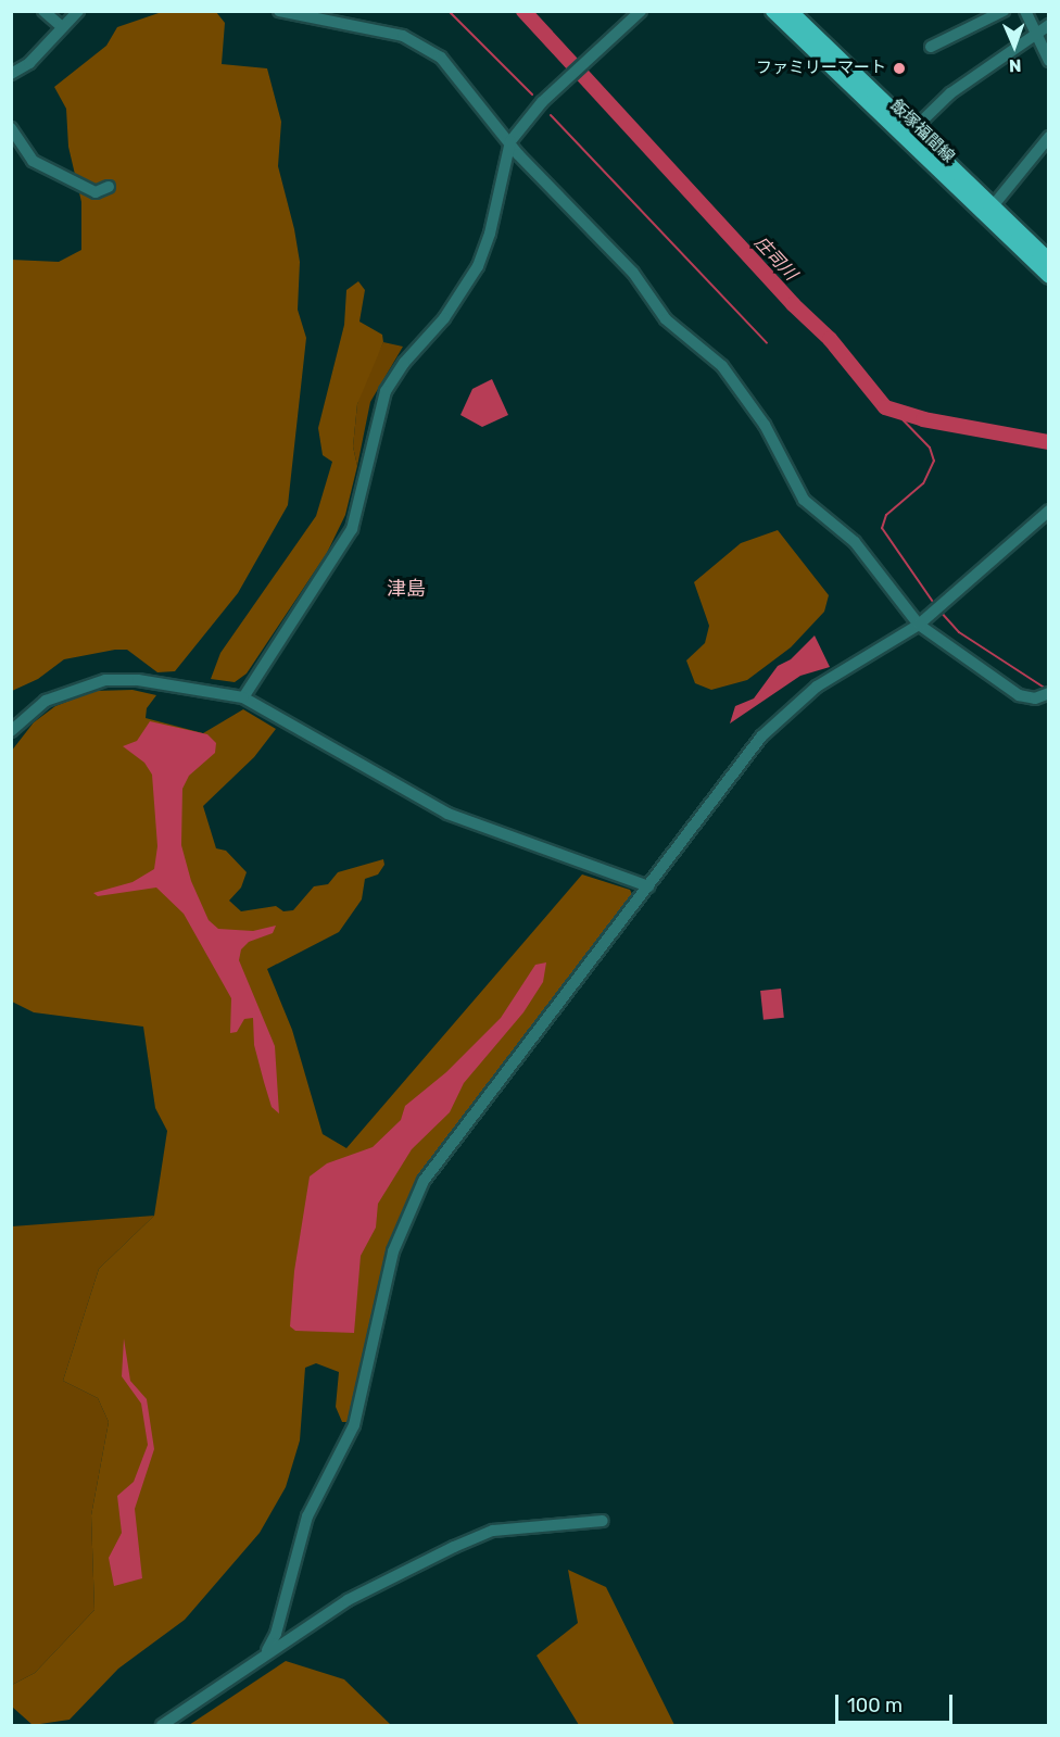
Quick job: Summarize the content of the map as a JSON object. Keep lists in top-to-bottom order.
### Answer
{
  "streets": {
    "main road": ["飯塚福間線"]
  },
  "districts": ["津島"],
  "water": ["庄司川"],
  "places": ["ファミリーマート"],
  "scale_bar": "100 m",
  "north": "bottom"
}
